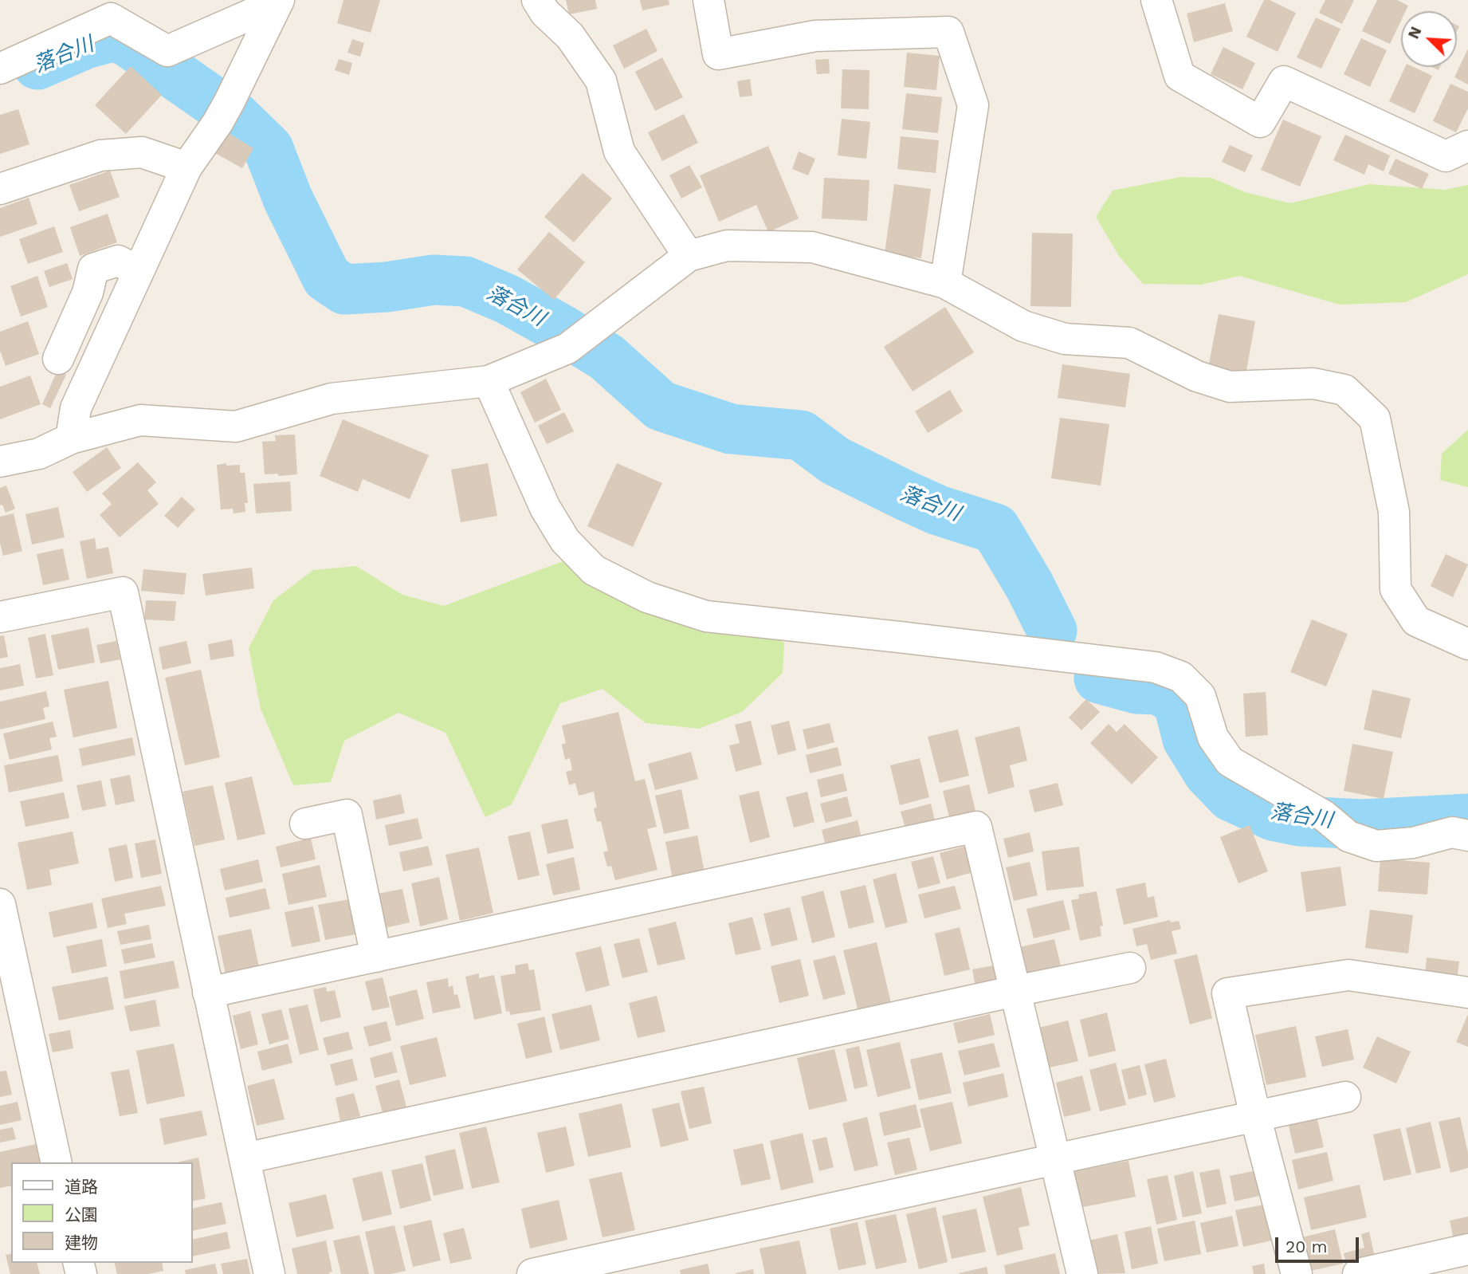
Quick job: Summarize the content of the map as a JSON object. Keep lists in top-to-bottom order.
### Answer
{
  "water": ["落合川"],
  "legend": ["道路", "公園", "建物"],
  "scale_bar": "20 m",
  "north": "top left"
}
